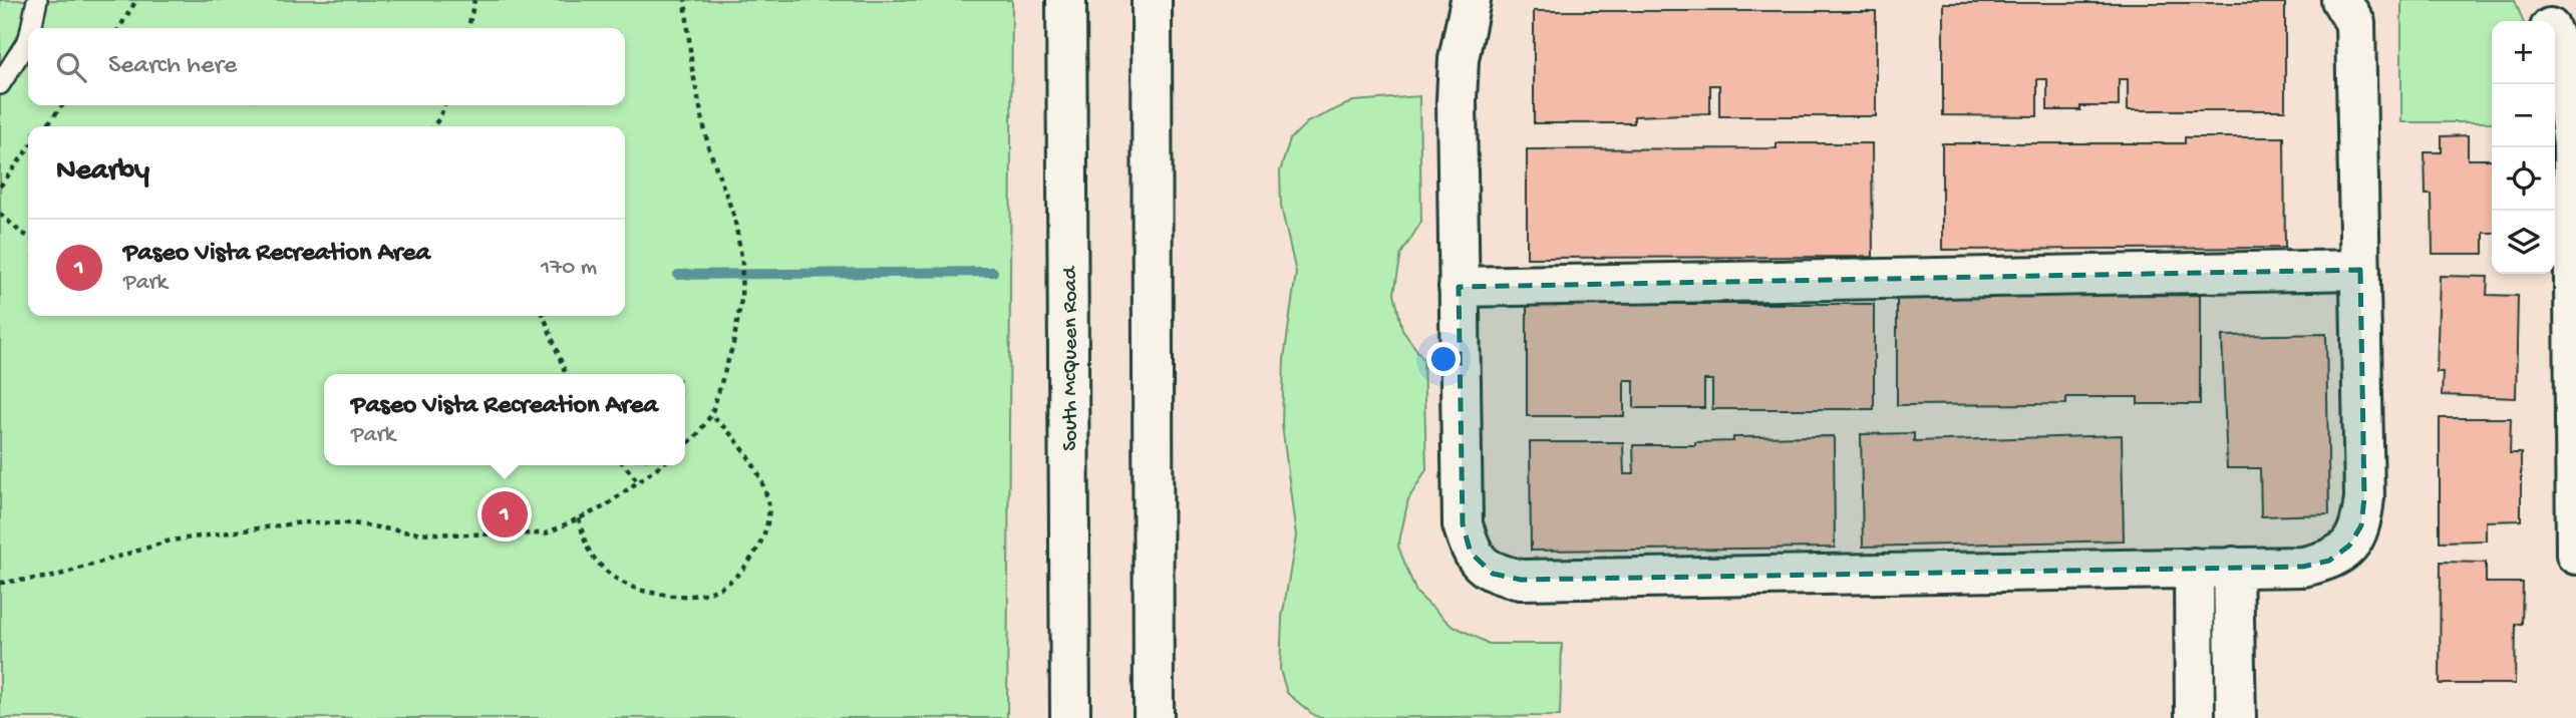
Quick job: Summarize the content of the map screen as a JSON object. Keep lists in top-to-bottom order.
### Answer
{
  "streets": {
    "street": ["South McQueen Road"]
  },
  "page": {
    "map_buttons": ["+", "−"],
    "search": "Search here",
    "heading": "Nearby",
    "list": [
      {
        "mark": "1",
        "name": "Paseo Vista Recreation Area",
        "note": "Park",
        "value": "170 m"
      }
    ],
    "popup": ["Paseo Vista Recreation Area", "Park"],
    "pins": "1"
  }
}
